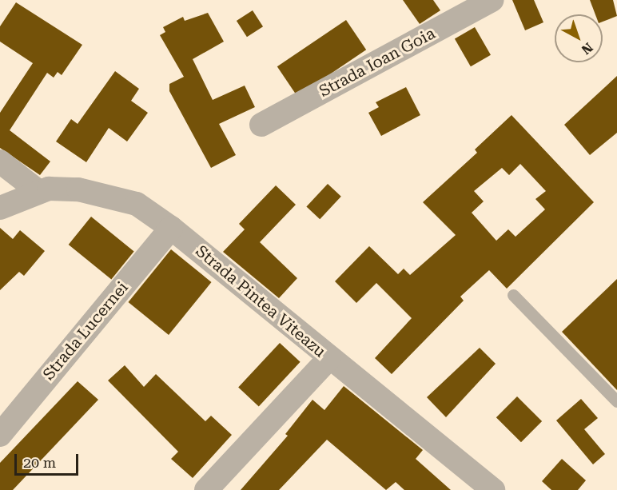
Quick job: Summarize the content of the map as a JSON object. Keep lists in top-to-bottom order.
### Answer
{
  "streets": {
    "street": ["Strada Ioan Goia", "Strada Pintea Viteazu", "Strada Lucernei"]
  },
  "crossings": [
    ["Strada Pintea Viteazu", "Strada Lucernei"]
  ],
  "scale_bar": "20 m",
  "north": "bottom right"
}
